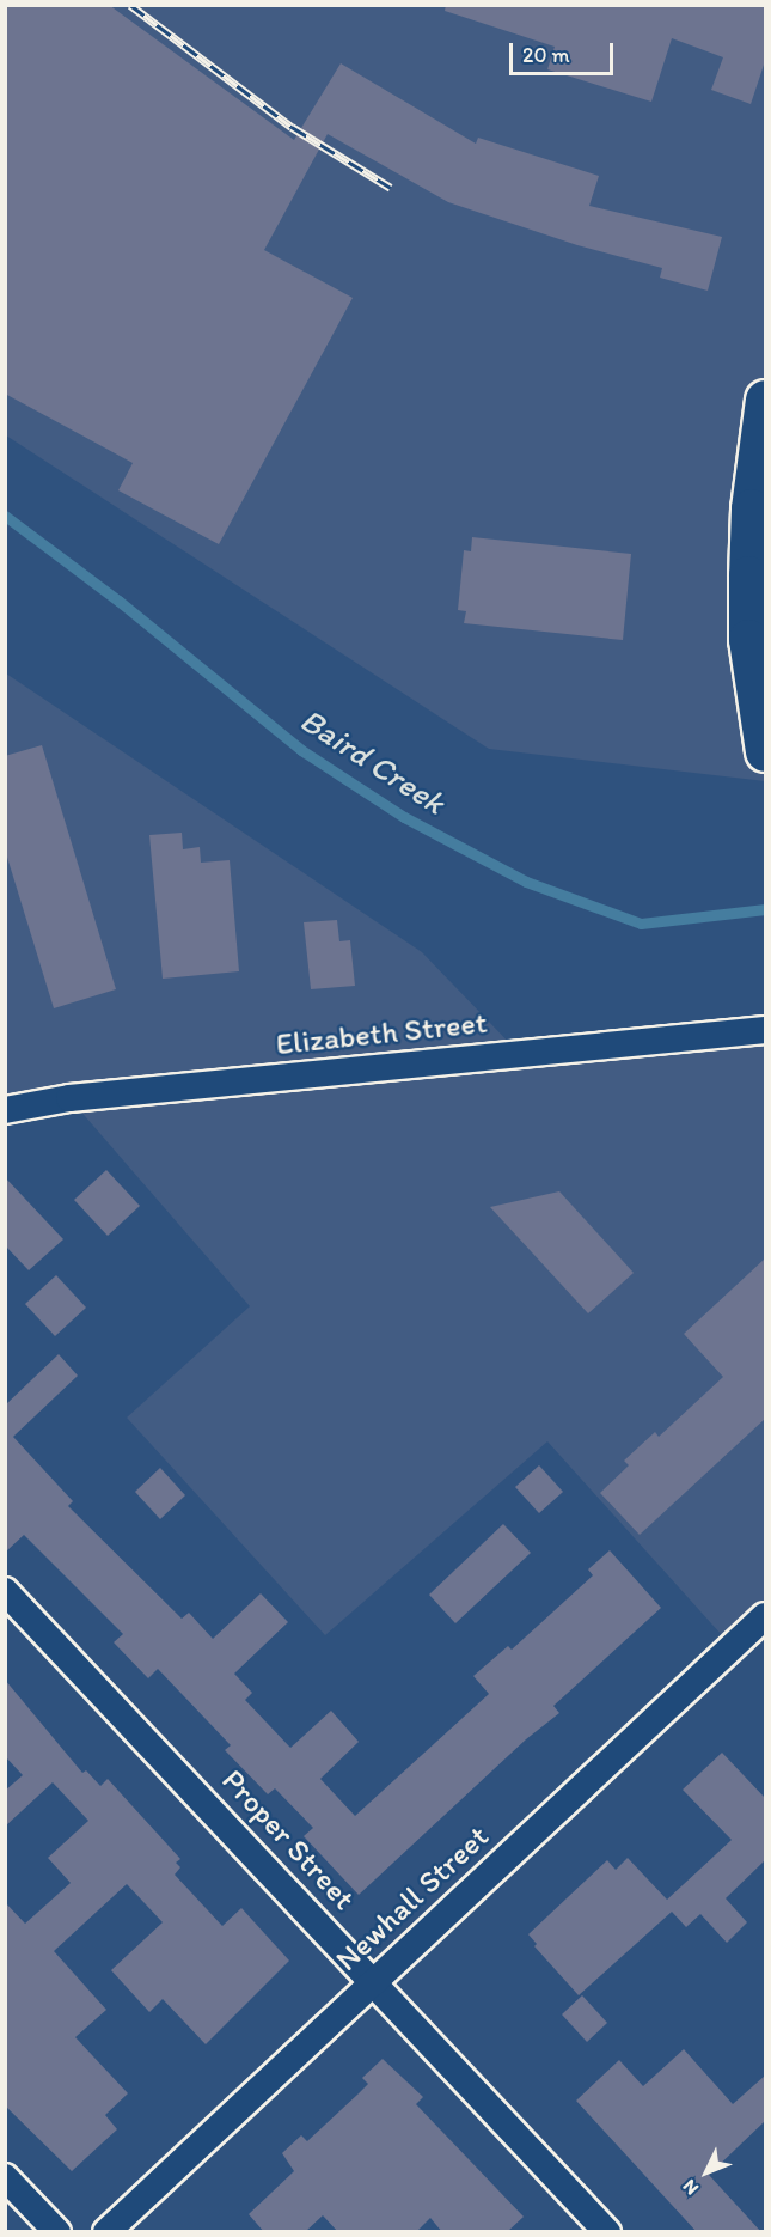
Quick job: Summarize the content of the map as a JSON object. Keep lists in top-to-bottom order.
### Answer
{
  "streets": {
    "street": ["Elizabeth Street", "Proper Street", "Newhall Street"]
  },
  "crossings": [
    ["Proper Street", "Newhall Street"]
  ],
  "water": ["Baird Creek"],
  "scale_bar": "20 m",
  "north": "bottom left"
}
